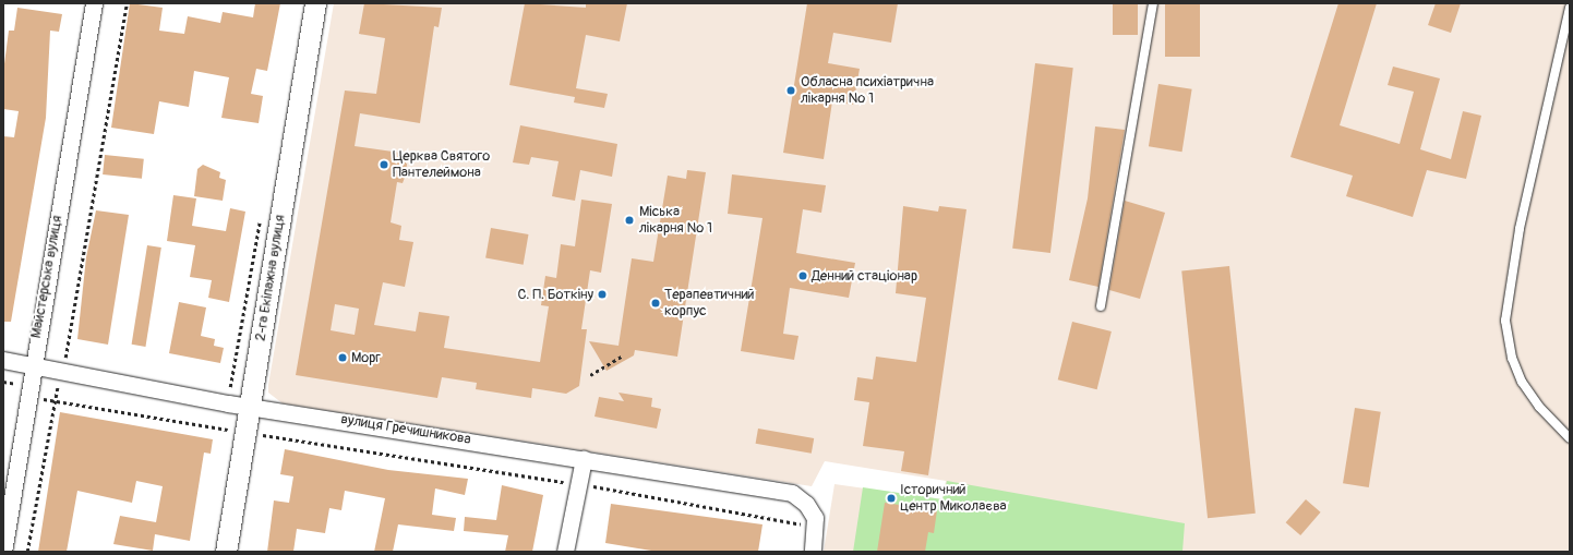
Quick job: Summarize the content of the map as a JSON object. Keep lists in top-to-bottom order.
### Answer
{
  "streets": {
    "street": ["Майстерська вулиця", "2-га Екіпажна вулиця", "вулиця Гречишникова"]
  },
  "crossings": [
    ["Майстерська вулиця", "вулиця Гречишникова"],
    ["2-га Екіпажна вулиця", "вулиця Гречишникова"]
  ],
  "places": [
    "Обласна психіатрична лікарня № 1",
    "Церква Святого Пантелеймона",
    "Міська лікарня № 1",
    "Денний стаціонар",
    "С. П. Боткіну",
    "Терапевтичний корпус",
    "Морг",
    "Історичний центр Миколаєва"
  ]
}
